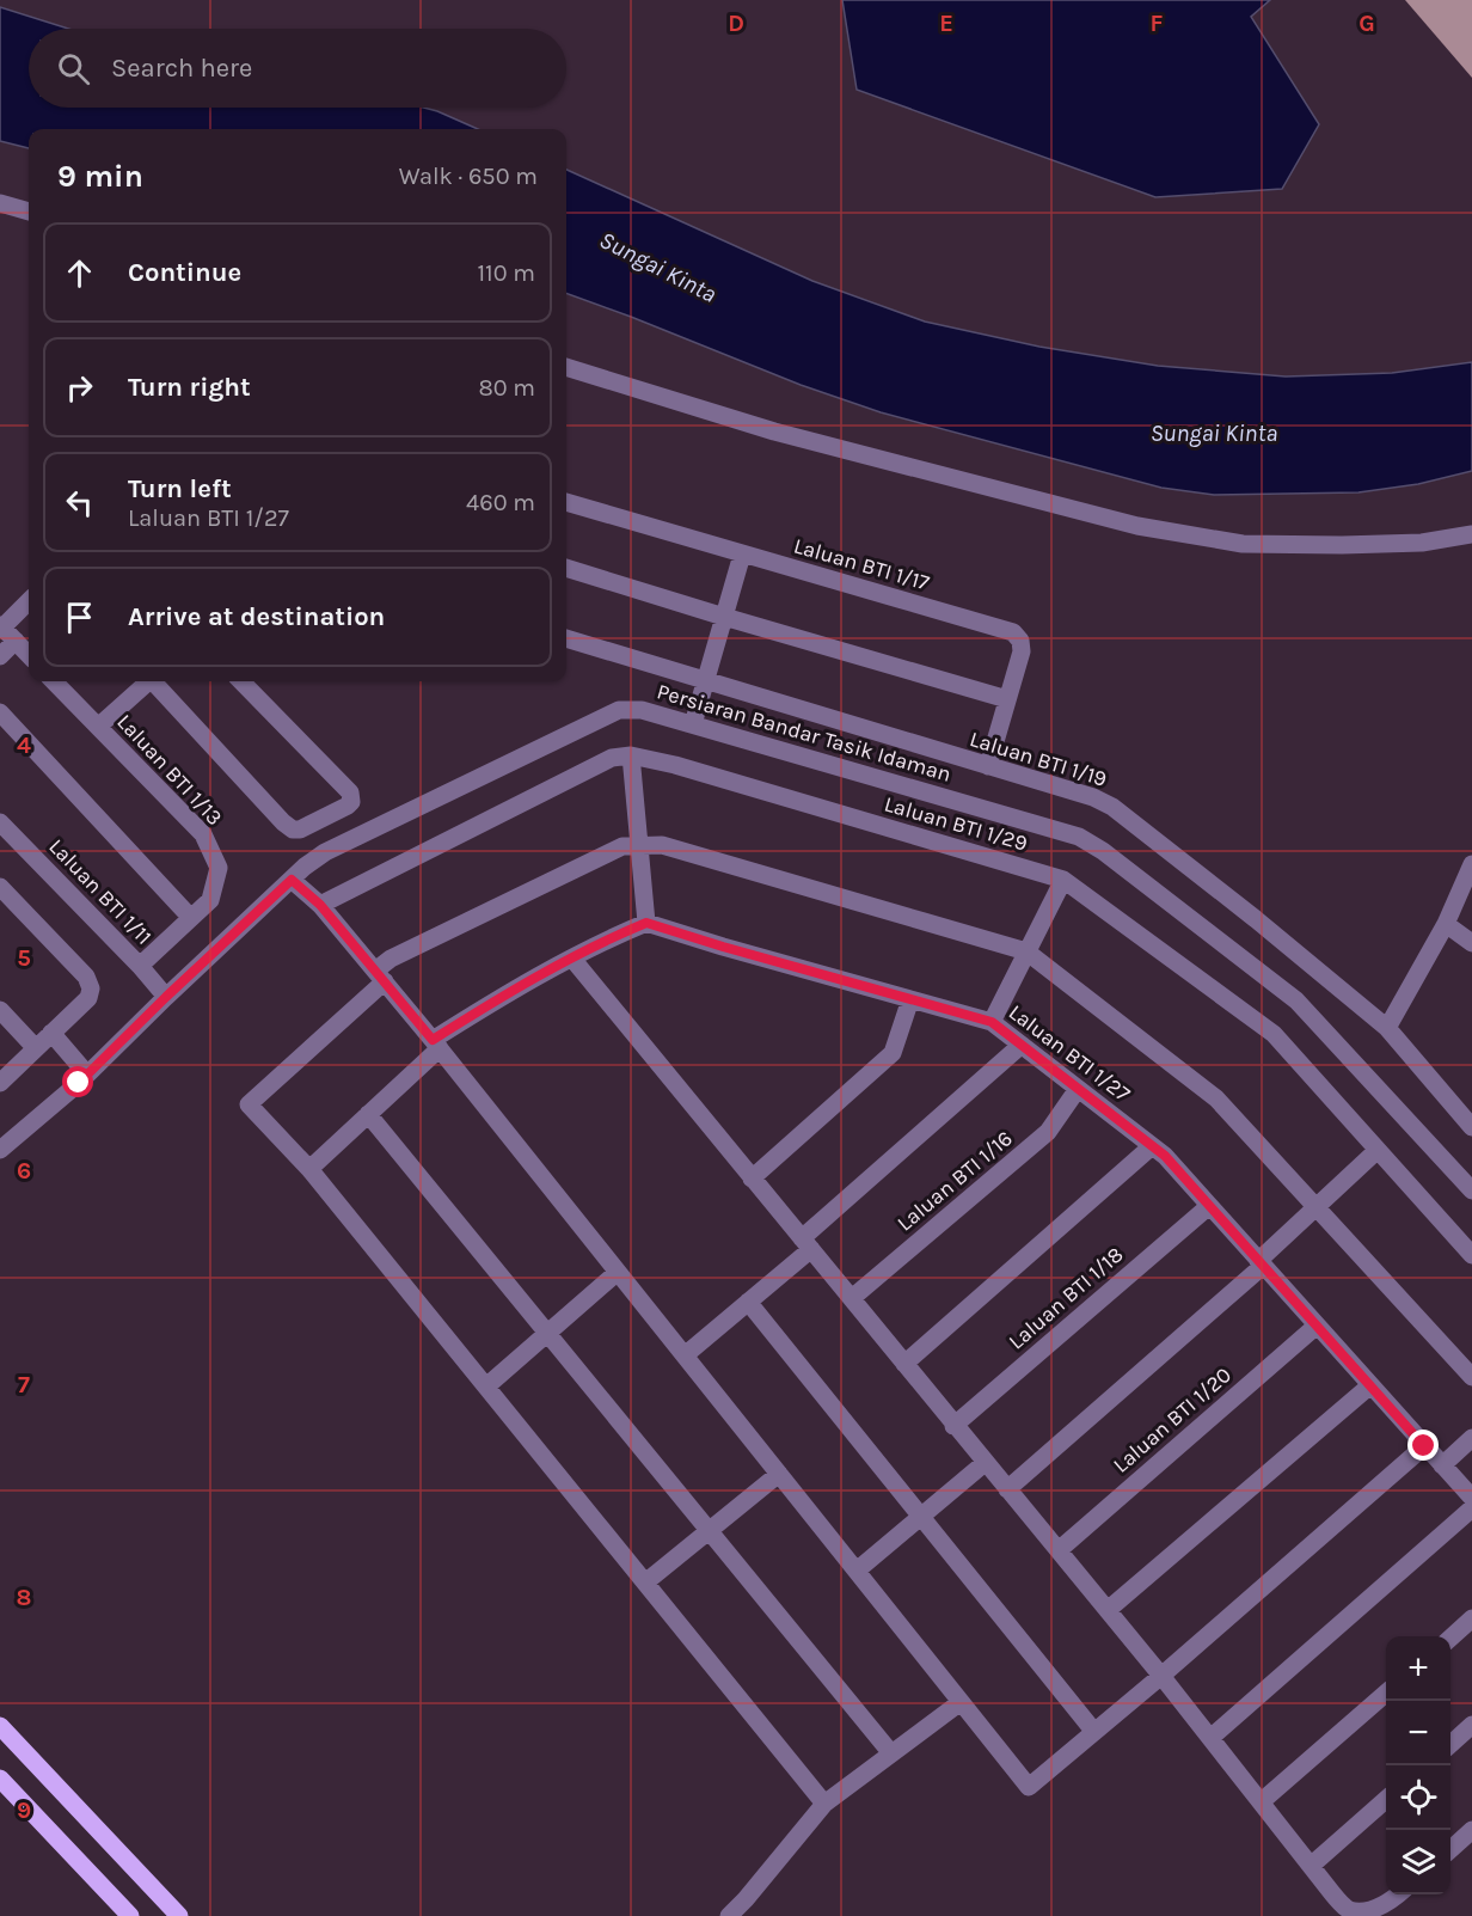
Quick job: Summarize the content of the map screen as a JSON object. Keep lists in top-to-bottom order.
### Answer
{
  "streets": {
    "street": [
      "Laluan BTI 1/17",
      "Persiaran Bandar Tasik Idaman",
      "Laluan BTI 1/19",
      "Laluan BTI 1/13",
      "Laluan BTI 1/29",
      "Laluan BTI 1/11",
      "Laluan BTI 1/27",
      "Laluan BTI 1/16",
      "Laluan BTI 1/18",
      "Laluan BTI 1/20"
    ]
  },
  "crossings": [
    ["Laluan BTI 1/17", "Laluan BTI 1/19"],
    ["Persiaran Bandar Tasik Idaman", "Laluan BTI 1/11"],
    ["Laluan BTI 1/13", "Laluan BTI 1/11"],
    ["Laluan BTI 1/27", "Laluan BTI 1/16"],
    ["Laluan BTI 1/27", "Laluan BTI 1/18"],
    ["Laluan BTI 1/27", "Laluan BTI 1/20"]
  ],
  "water": ["Sungai Kinta"],
  "page": {
    "search": "Search here",
    "heading": ["9 min", "Walk · 650 m"],
    "list": [
      ["Continue", "110 m"],
      ["Turn right", "80 m"],
      ["Turn left", "Laluan BTI 1/27", "460 m"],
      "Arrive at destination"
    ],
    "map_buttons": ["+", "−"]
  },
  "grid": {
    "columns": [
      "D",
      "E",
      "F",
      "G"
    ],
    "rows": [
      "4",
      "5",
      "6",
      "7",
      "8",
      "9"
    ]
  }
}
